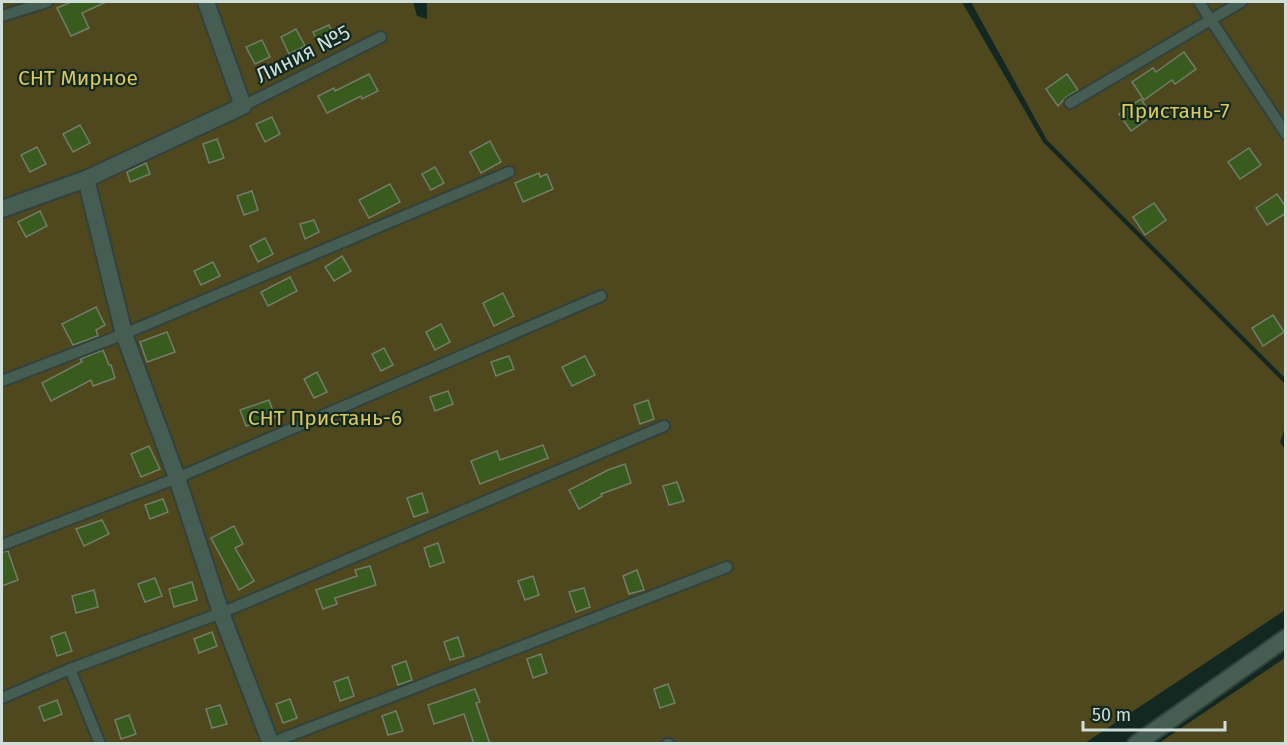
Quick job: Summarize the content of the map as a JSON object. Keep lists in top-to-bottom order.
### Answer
{
  "streets": {
    "lane": ["Линия №5"]
  },
  "parks": ["СНТ Мирное", "Пристань-7", "СНТ Пристань-6"],
  "scale_bar": "50 m"
}
